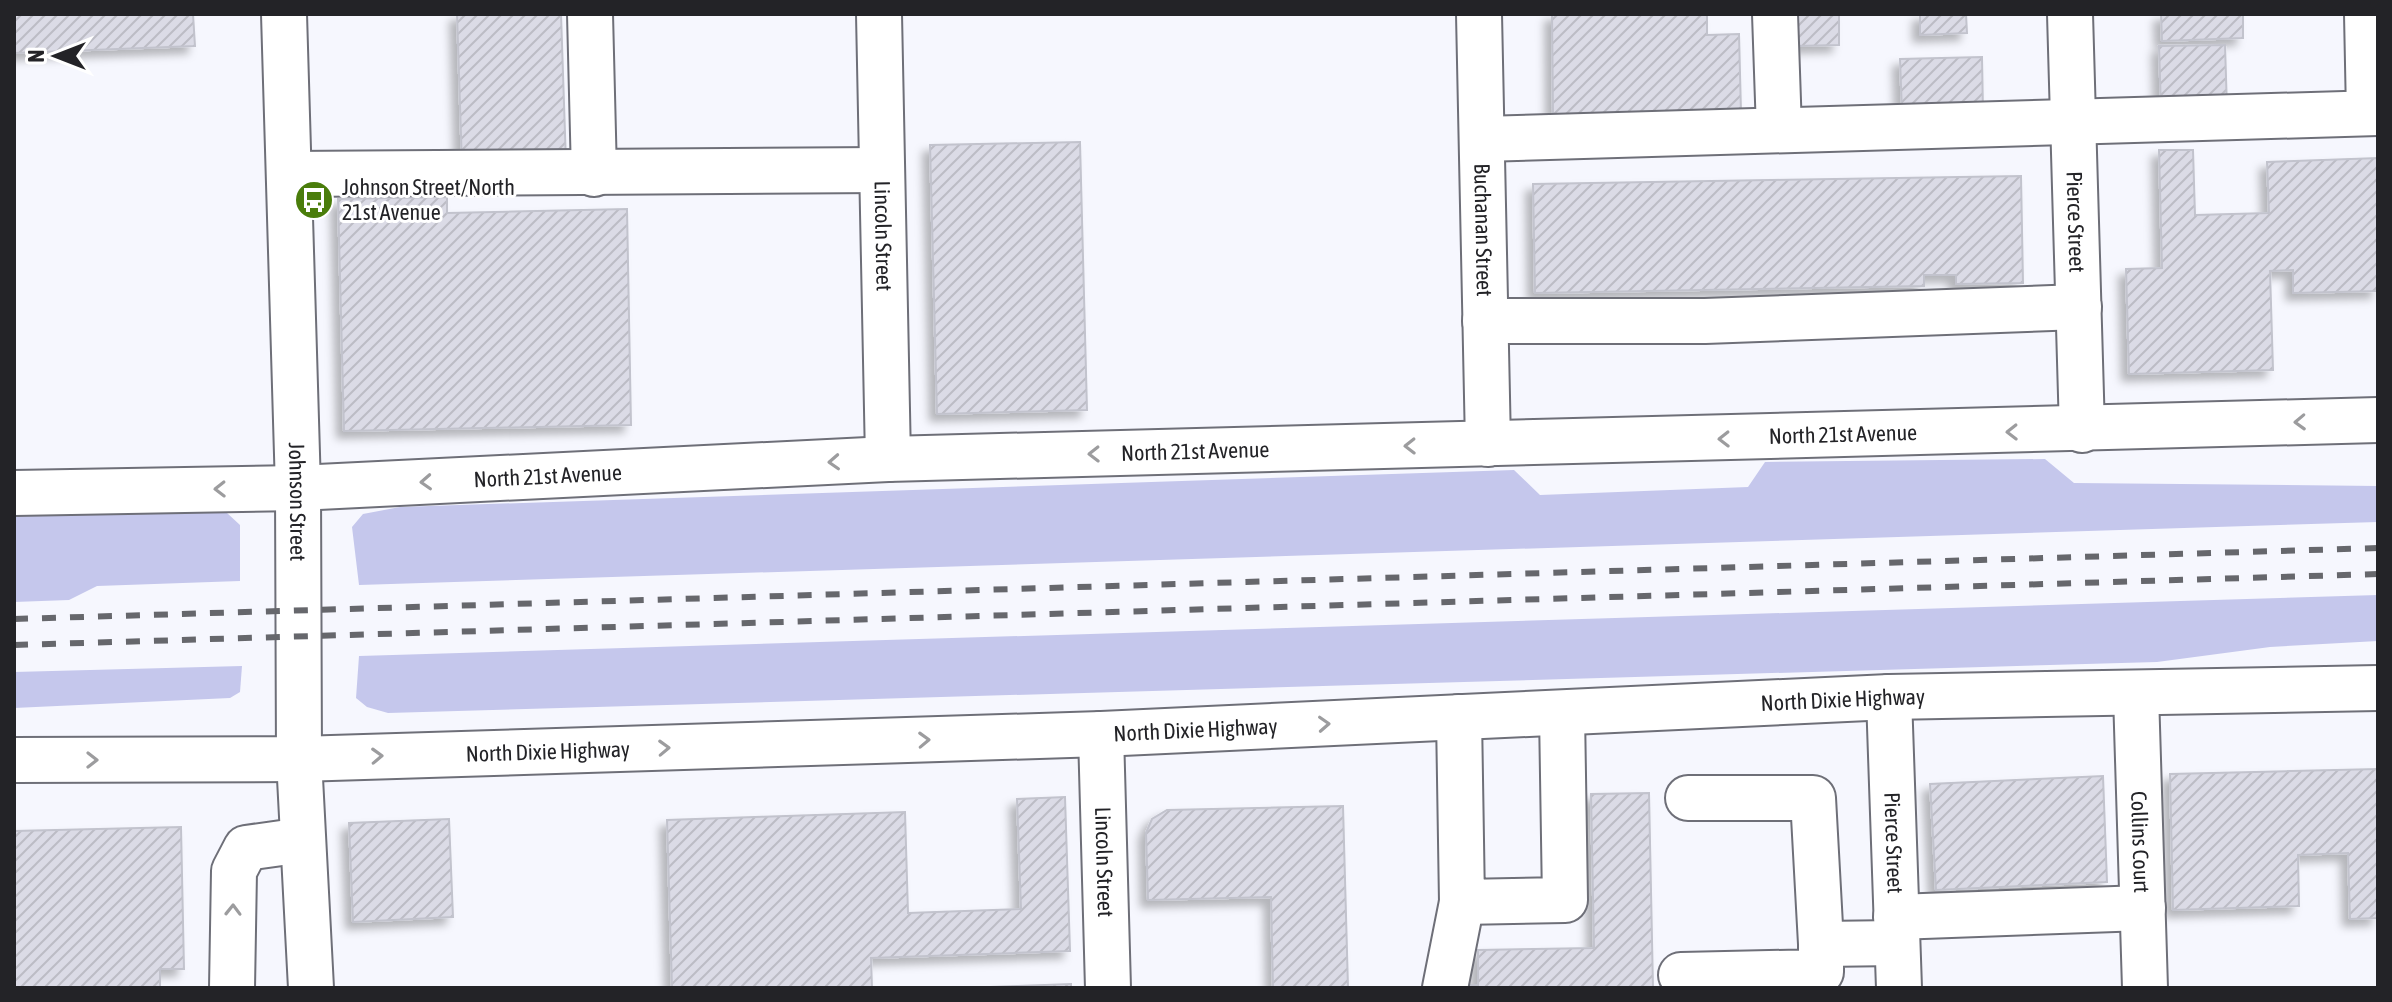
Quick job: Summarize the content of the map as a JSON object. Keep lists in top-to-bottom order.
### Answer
{
  "streets": {
    "main road": [
      "Pierce Street",
      "Buchanan Street",
      "Lincoln Street",
      "North 21st Avenue",
      "Johnson Street",
      "North Dixie Highway",
      "Collins Court"
    ]
  },
  "crossings": [
    ["Pierce Street", "North 21st Avenue"],
    ["Pierce Street", "North Dixie Highway"],
    ["Buchanan Street", "North 21st Avenue"],
    ["Lincoln Street", "North 21st Avenue"],
    ["Lincoln Street", "North Dixie Highway"],
    ["North 21st Avenue", "Johnson Street"],
    ["Johnson Street", "North Dixie Highway"],
    ["North Dixie Highway", "Collins Court"]
  ],
  "one_way": ["North Dixie Highway"],
  "places": {
    "bus stop": ["Johnson Street/North 21st Avenue"]
  },
  "north": "left"
}
